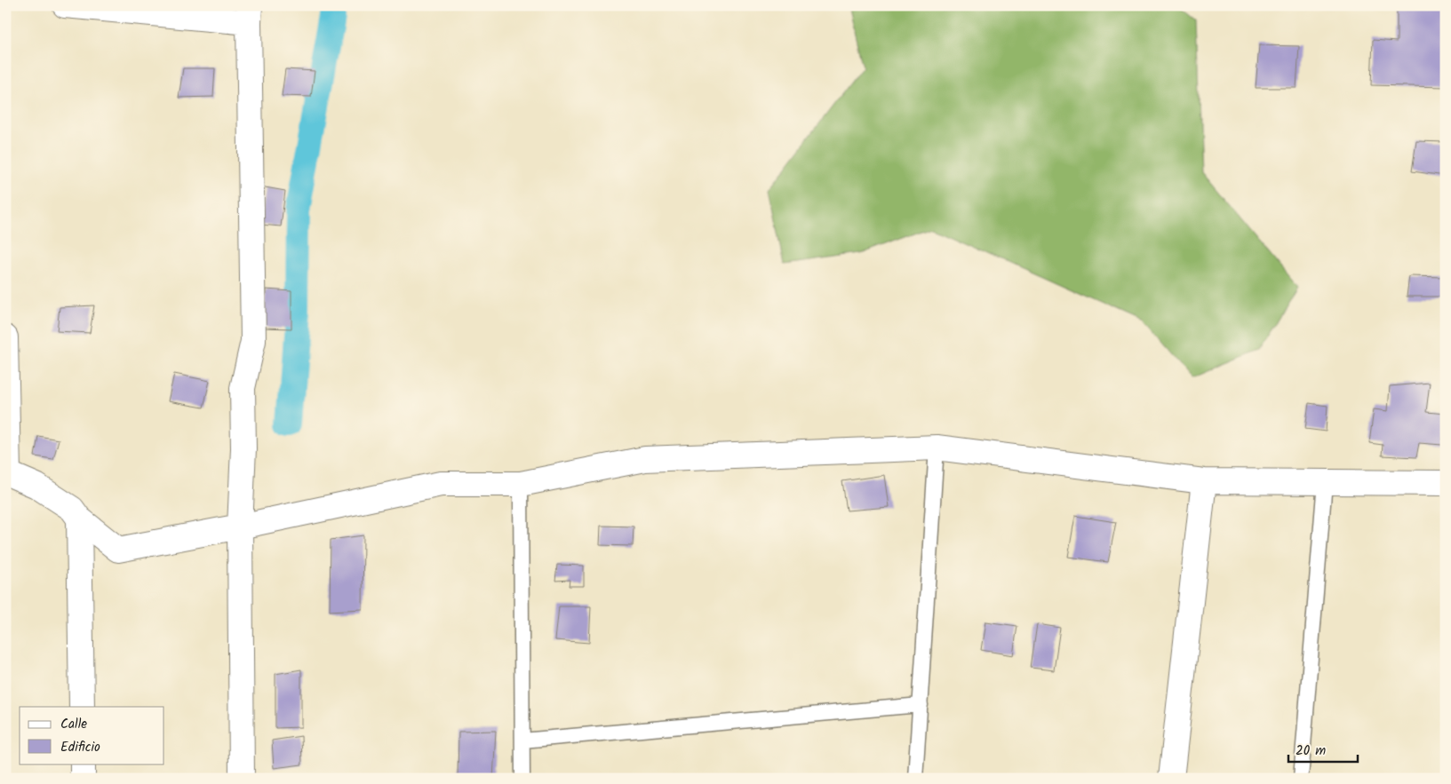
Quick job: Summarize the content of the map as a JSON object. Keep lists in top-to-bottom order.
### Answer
{
  "legend": ["Calle", "Edificio"],
  "scale_bar": "20 m"
}
